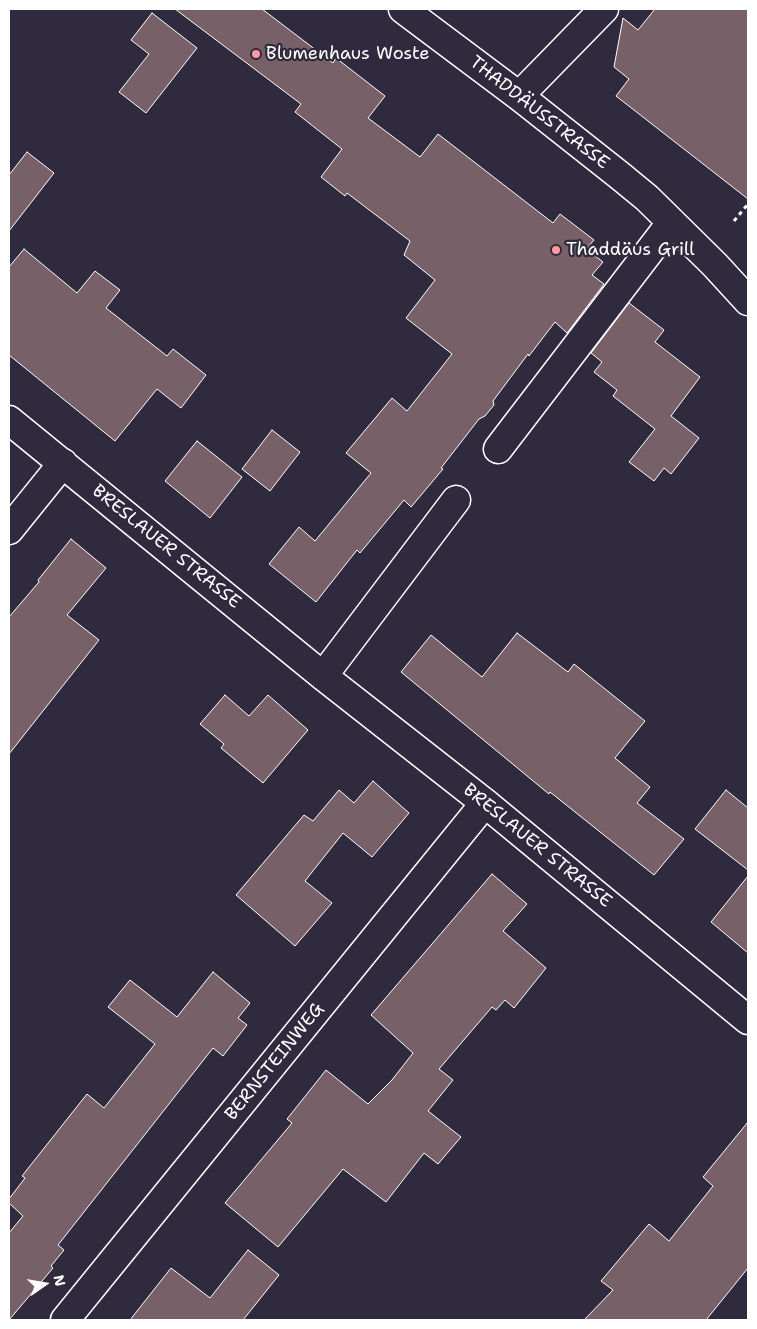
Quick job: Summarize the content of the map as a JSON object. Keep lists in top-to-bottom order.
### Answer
{
  "streets": {
    "street": ["THADDÄUSSTRASSE", "BRESLAUER STRASSE", "BERNSTEINWEG"]
  },
  "crossings": [
    ["BRESLAUER STRASSE", "BERNSTEINWEG"]
  ],
  "places": ["Blumenhaus Woste", "Thaddäus Grill"],
  "north": "right"
}
